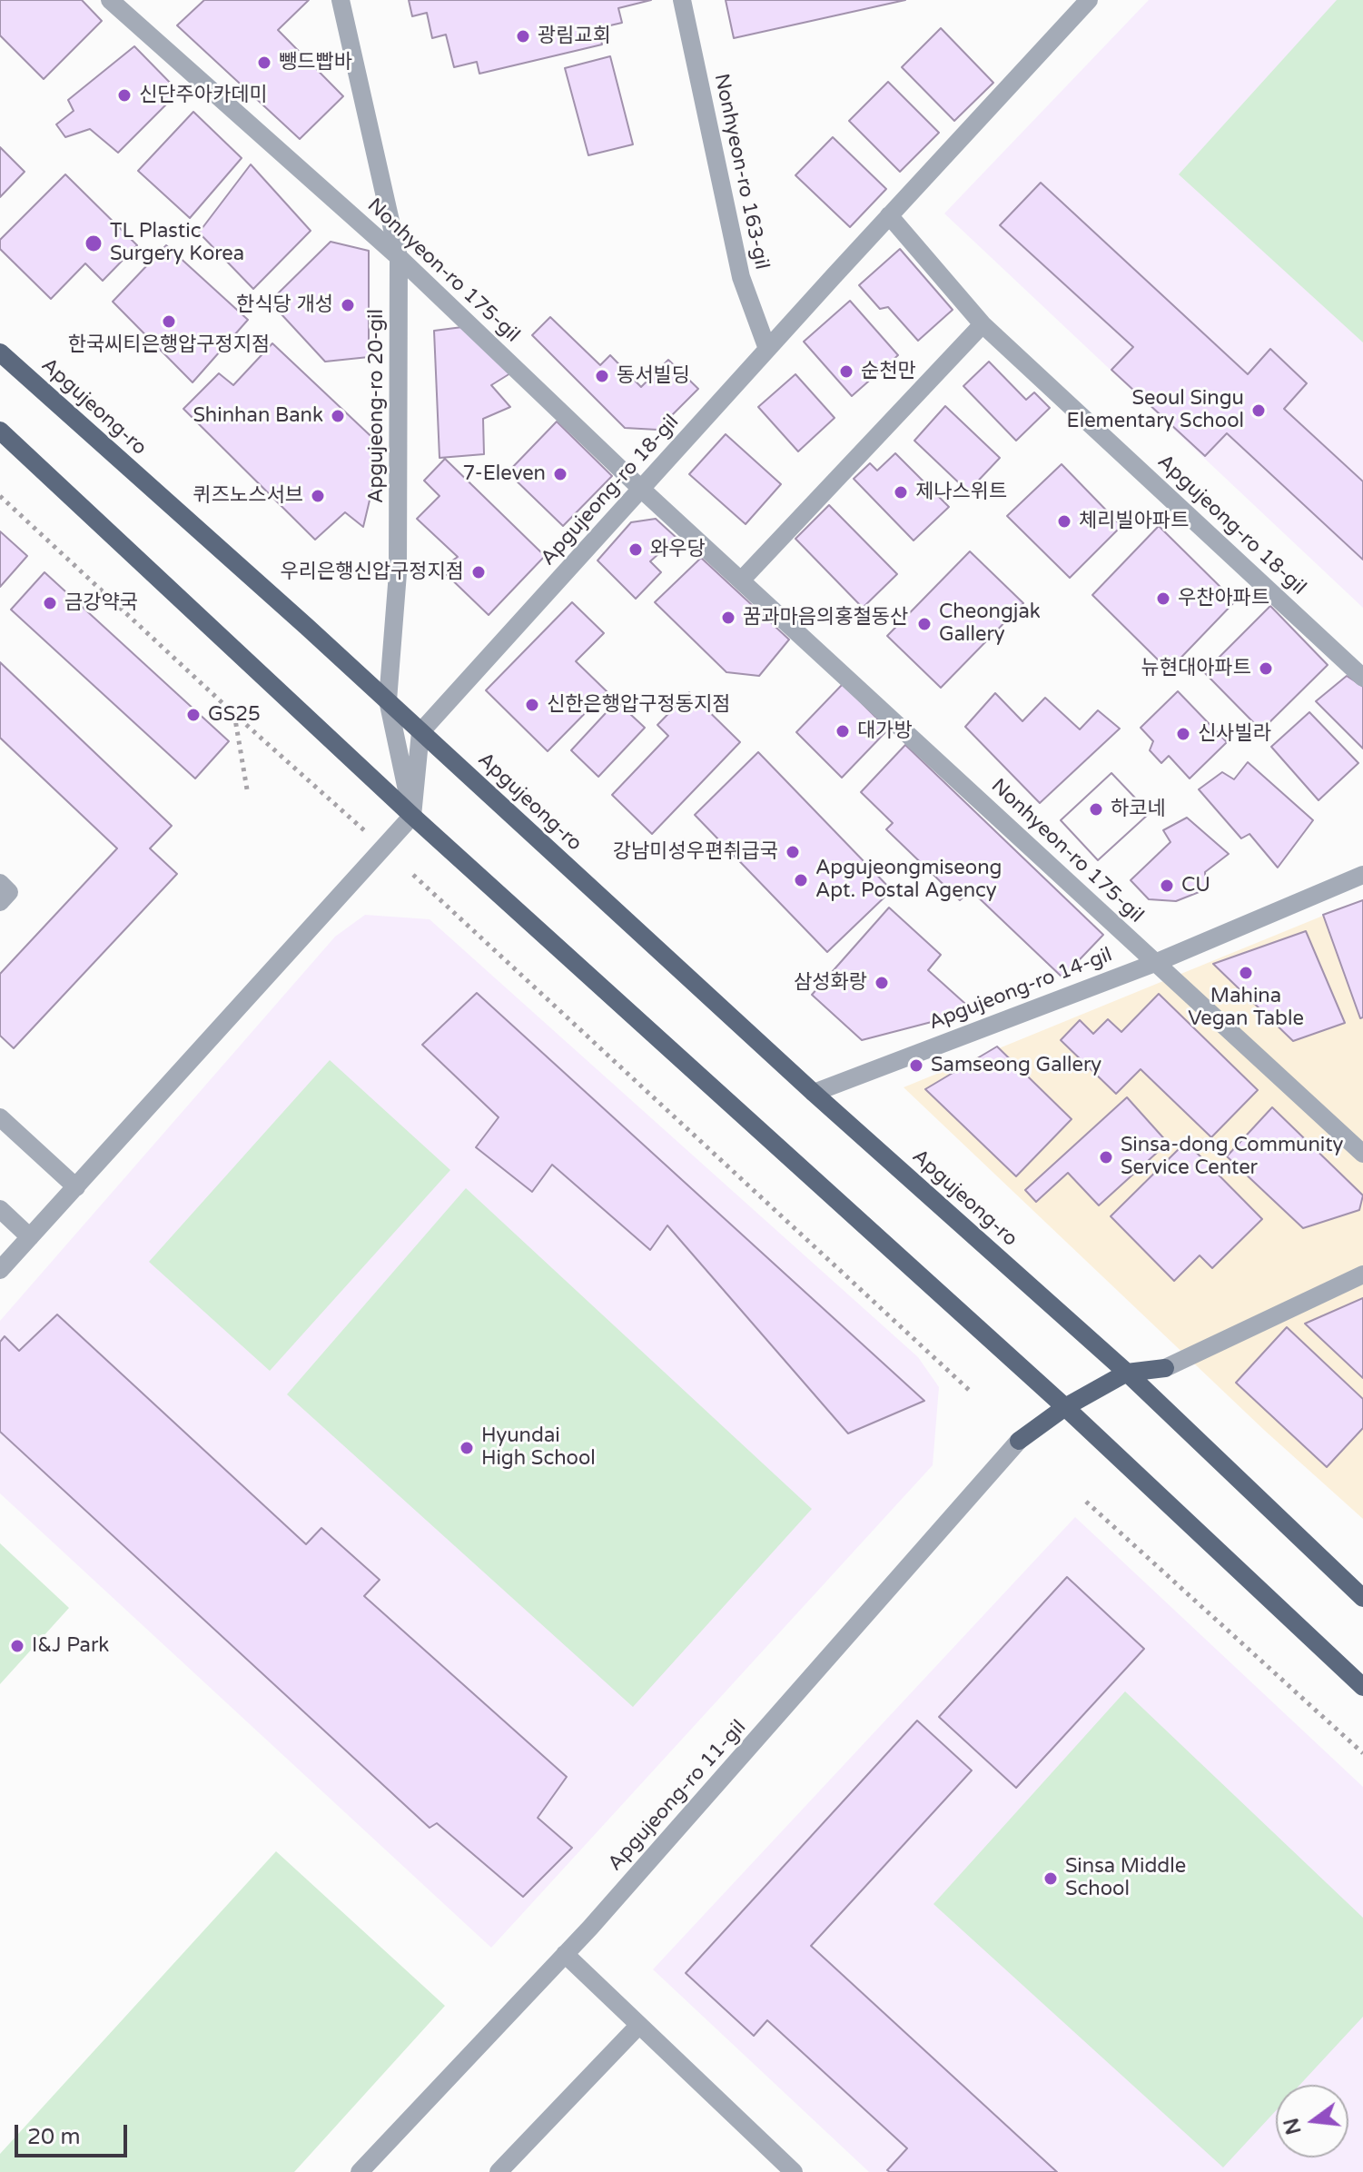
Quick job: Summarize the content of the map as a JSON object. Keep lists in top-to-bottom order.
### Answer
{
  "streets": {
    "main road": ["Apgujeong-ro"],
    "street": [
      "Nonhyeon-ro 163-gil",
      "Nonhyeon-ro 175-gil",
      "Apgujeong-ro 20-gil",
      "Apgujeong-ro 18-gil",
      "Apgujeong-ro 14-gil",
      "Apgujeong-ro 11-gil"
    ]
  },
  "crossings": [
    ["Nonhyeon-ro 163-gil", "Apgujeong-ro 18-gil"],
    ["Nonhyeon-ro 175-gil", "Apgujeong-ro 20-gil"],
    ["Nonhyeon-ro 175-gil", "Apgujeong-ro 18-gil"],
    ["Nonhyeon-ro 175-gil", "Apgujeong-ro 14-gil"],
    ["Apgujeong-ro 20-gil", "Apgujeong-ro"],
    ["Apgujeong-ro", "Apgujeong-ro 18-gil"],
    ["Apgujeong-ro", "Apgujeong-ro 14-gil"]
  ],
  "places": [
    "광림교회",
    "뺑드빱바",
    "신단주아카데미",
    "TL Plastic Surgery Korea",
    "한식당 개성",
    "한국씨티은행압구정지점",
    "순천만",
    "동서빌딩",
    "Seoul Singu Elementary School",
    "Shinhan Bank",
    "7-Eleven",
    "제나스위트",
    "퀴즈노스서브",
    "체리빌아파트",
    "와우당",
    "우리은행신압구정지점",
    "우찬아파트",
    "금강약국",
    "꿈과마음의홍철동산",
    "Cheongjak Gallery",
    "뉴현대아파트",
    "신한은행압구정동지점",
    "GS25",
    "대가방",
    "신사빌라",
    "하코네",
    "강남미성우편취급국",
    "Apgujeongmiseong Apt. Postal Agency",
    "CU",
    "Mahina Vegan Table",
    "삼성화랑",
    "Samseong Gallery",
    "Sinsa-dong Community Service Center",
    "Hyundai High School",
    "I&J Park",
    "Sinsa Middle School"
  ],
  "scale_bar": "20 m",
  "north": "left"
}
